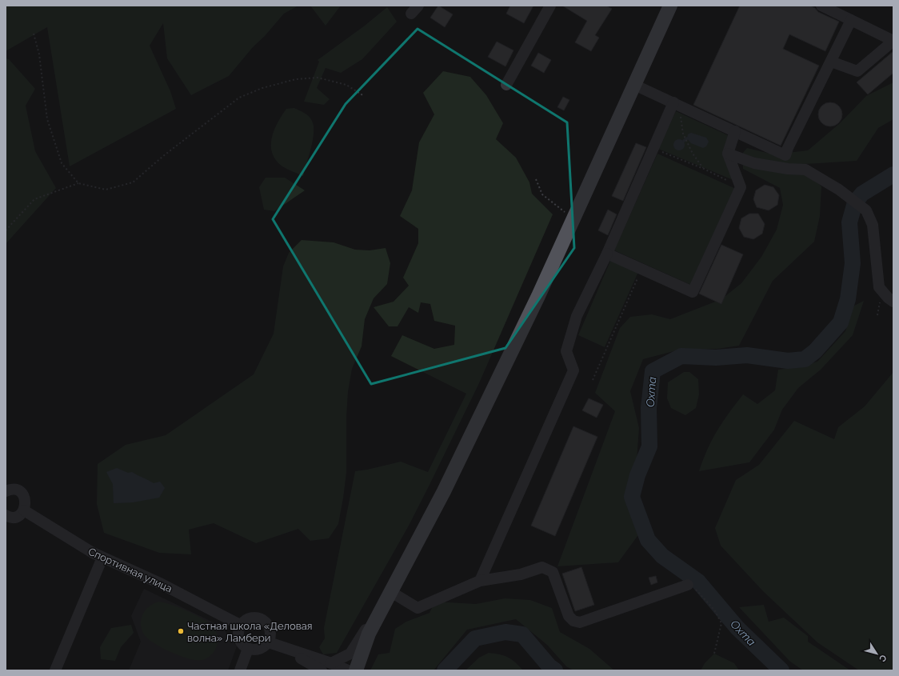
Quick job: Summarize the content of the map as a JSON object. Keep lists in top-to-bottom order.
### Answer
{
  "streets": {
    "street": ["Спортивная улица"]
  },
  "water": ["Охта"],
  "places": ["Частная школа «Деловая волна» Ламбери"],
  "north": "bottom right"
}
